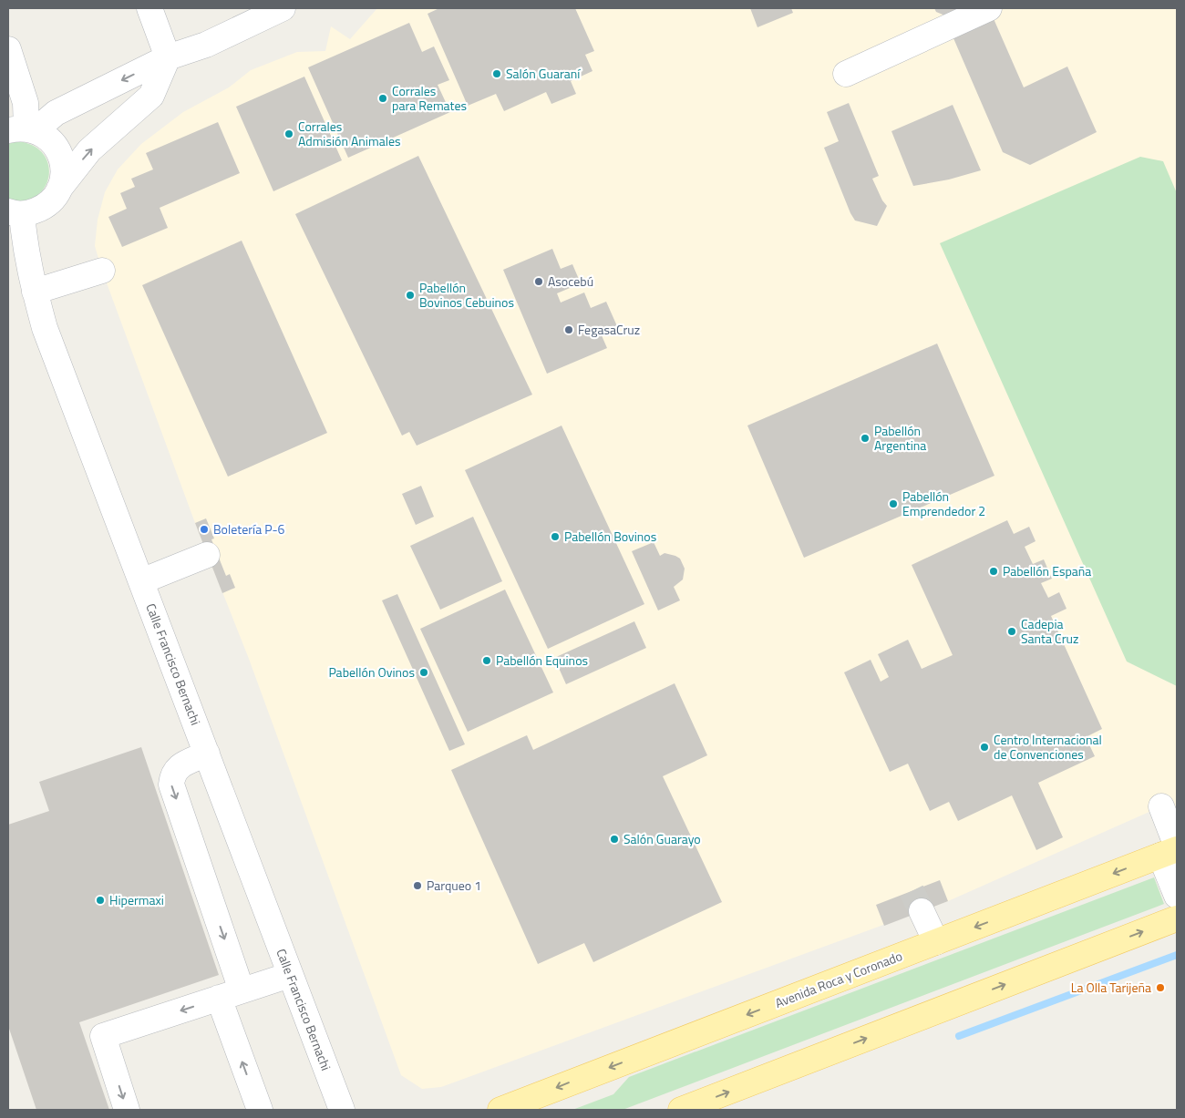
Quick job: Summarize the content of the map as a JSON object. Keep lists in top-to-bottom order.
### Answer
{
  "streets": {
    "main road": ["Avenida Roca y Coronado"],
    "street": ["Calle Francisco Bernachi"]
  },
  "places": [
    "Salón Guaraní",
    "Corrales para Remates",
    "Corrales Admisión Animales",
    "Asocebú",
    "Pabellón Bovinos Cebuinos",
    "FegasaCruz",
    "Pabellón Argentina",
    "Pabellón Emprendedor 2",
    "Boletería P-6",
    "Pabellón Bovinos",
    "Pabellón España",
    "Cadepia Santa Cruz",
    "Pabellón Equinos",
    "Pabellón Ovinos",
    "Centro Internacional de Convenciones",
    "Salón Guarayo",
    "Parqueo 1",
    "Hipermaxi",
    "La Olla Tarijeña"
  ]
}
